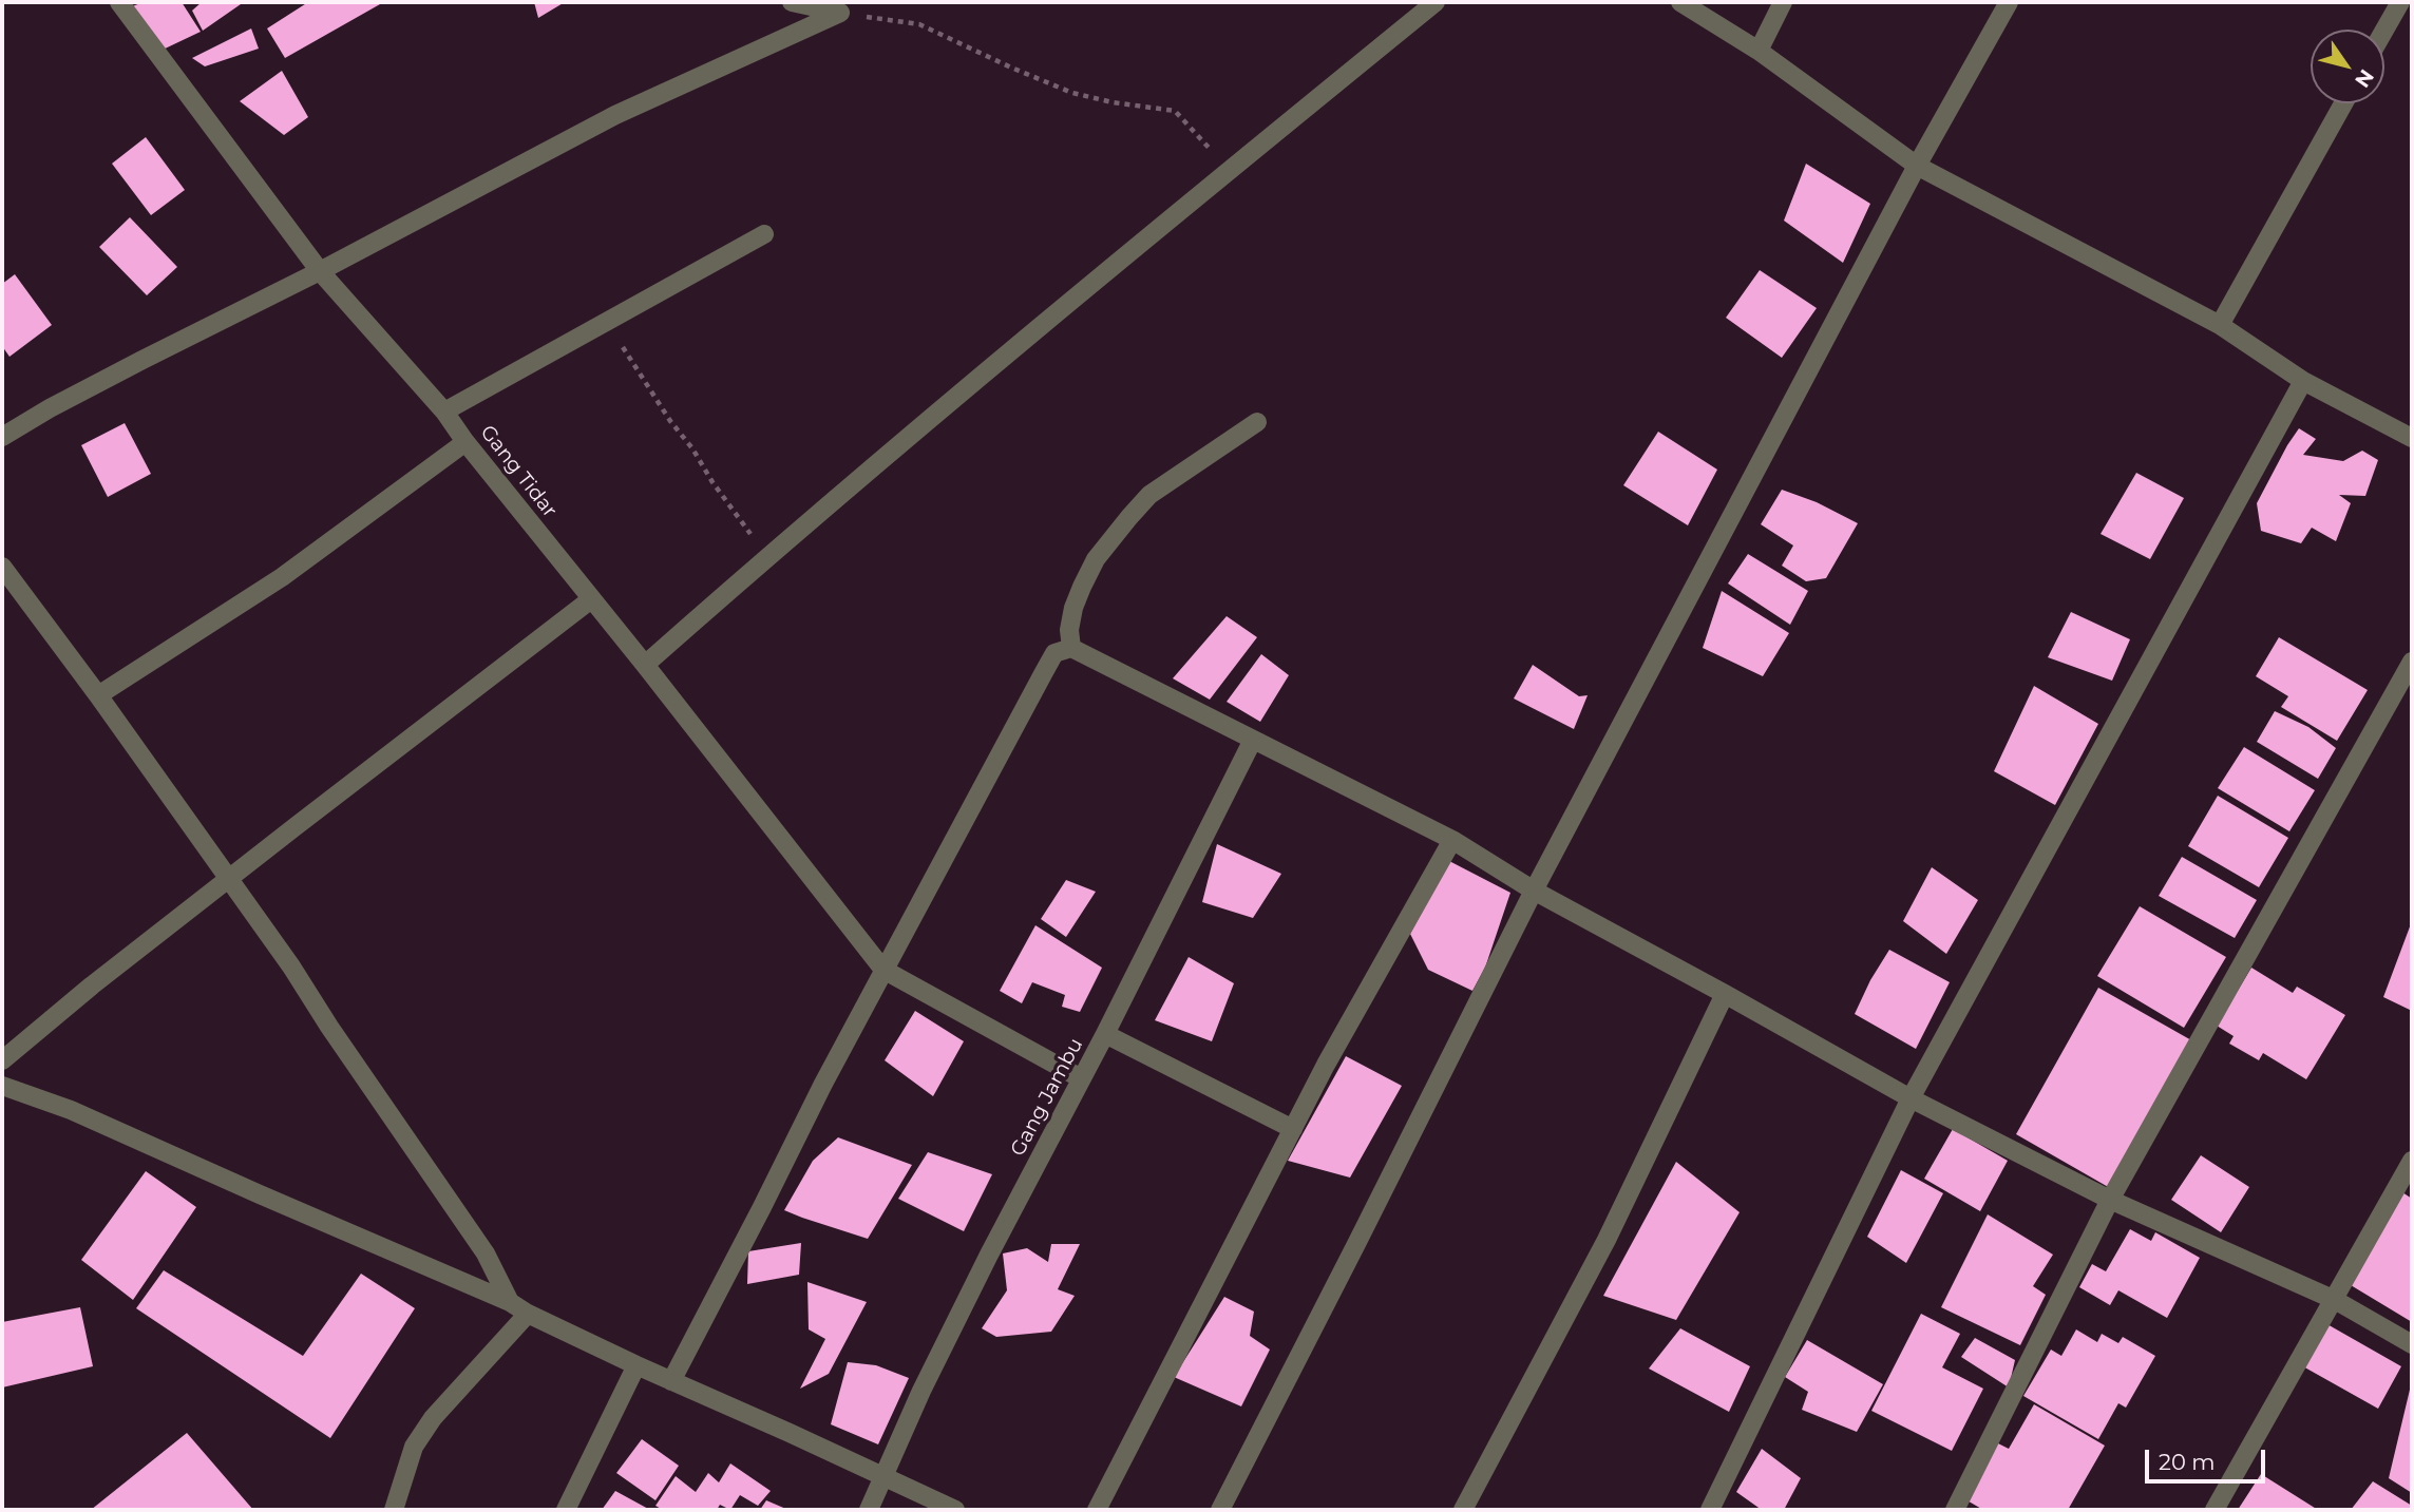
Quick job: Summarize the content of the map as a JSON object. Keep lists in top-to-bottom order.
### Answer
{
  "streets": {
    "street": ["Gang Tidar", "Gang Jambu"]
  },
  "scale_bar": "20 m",
  "north": "bottom right"
}
